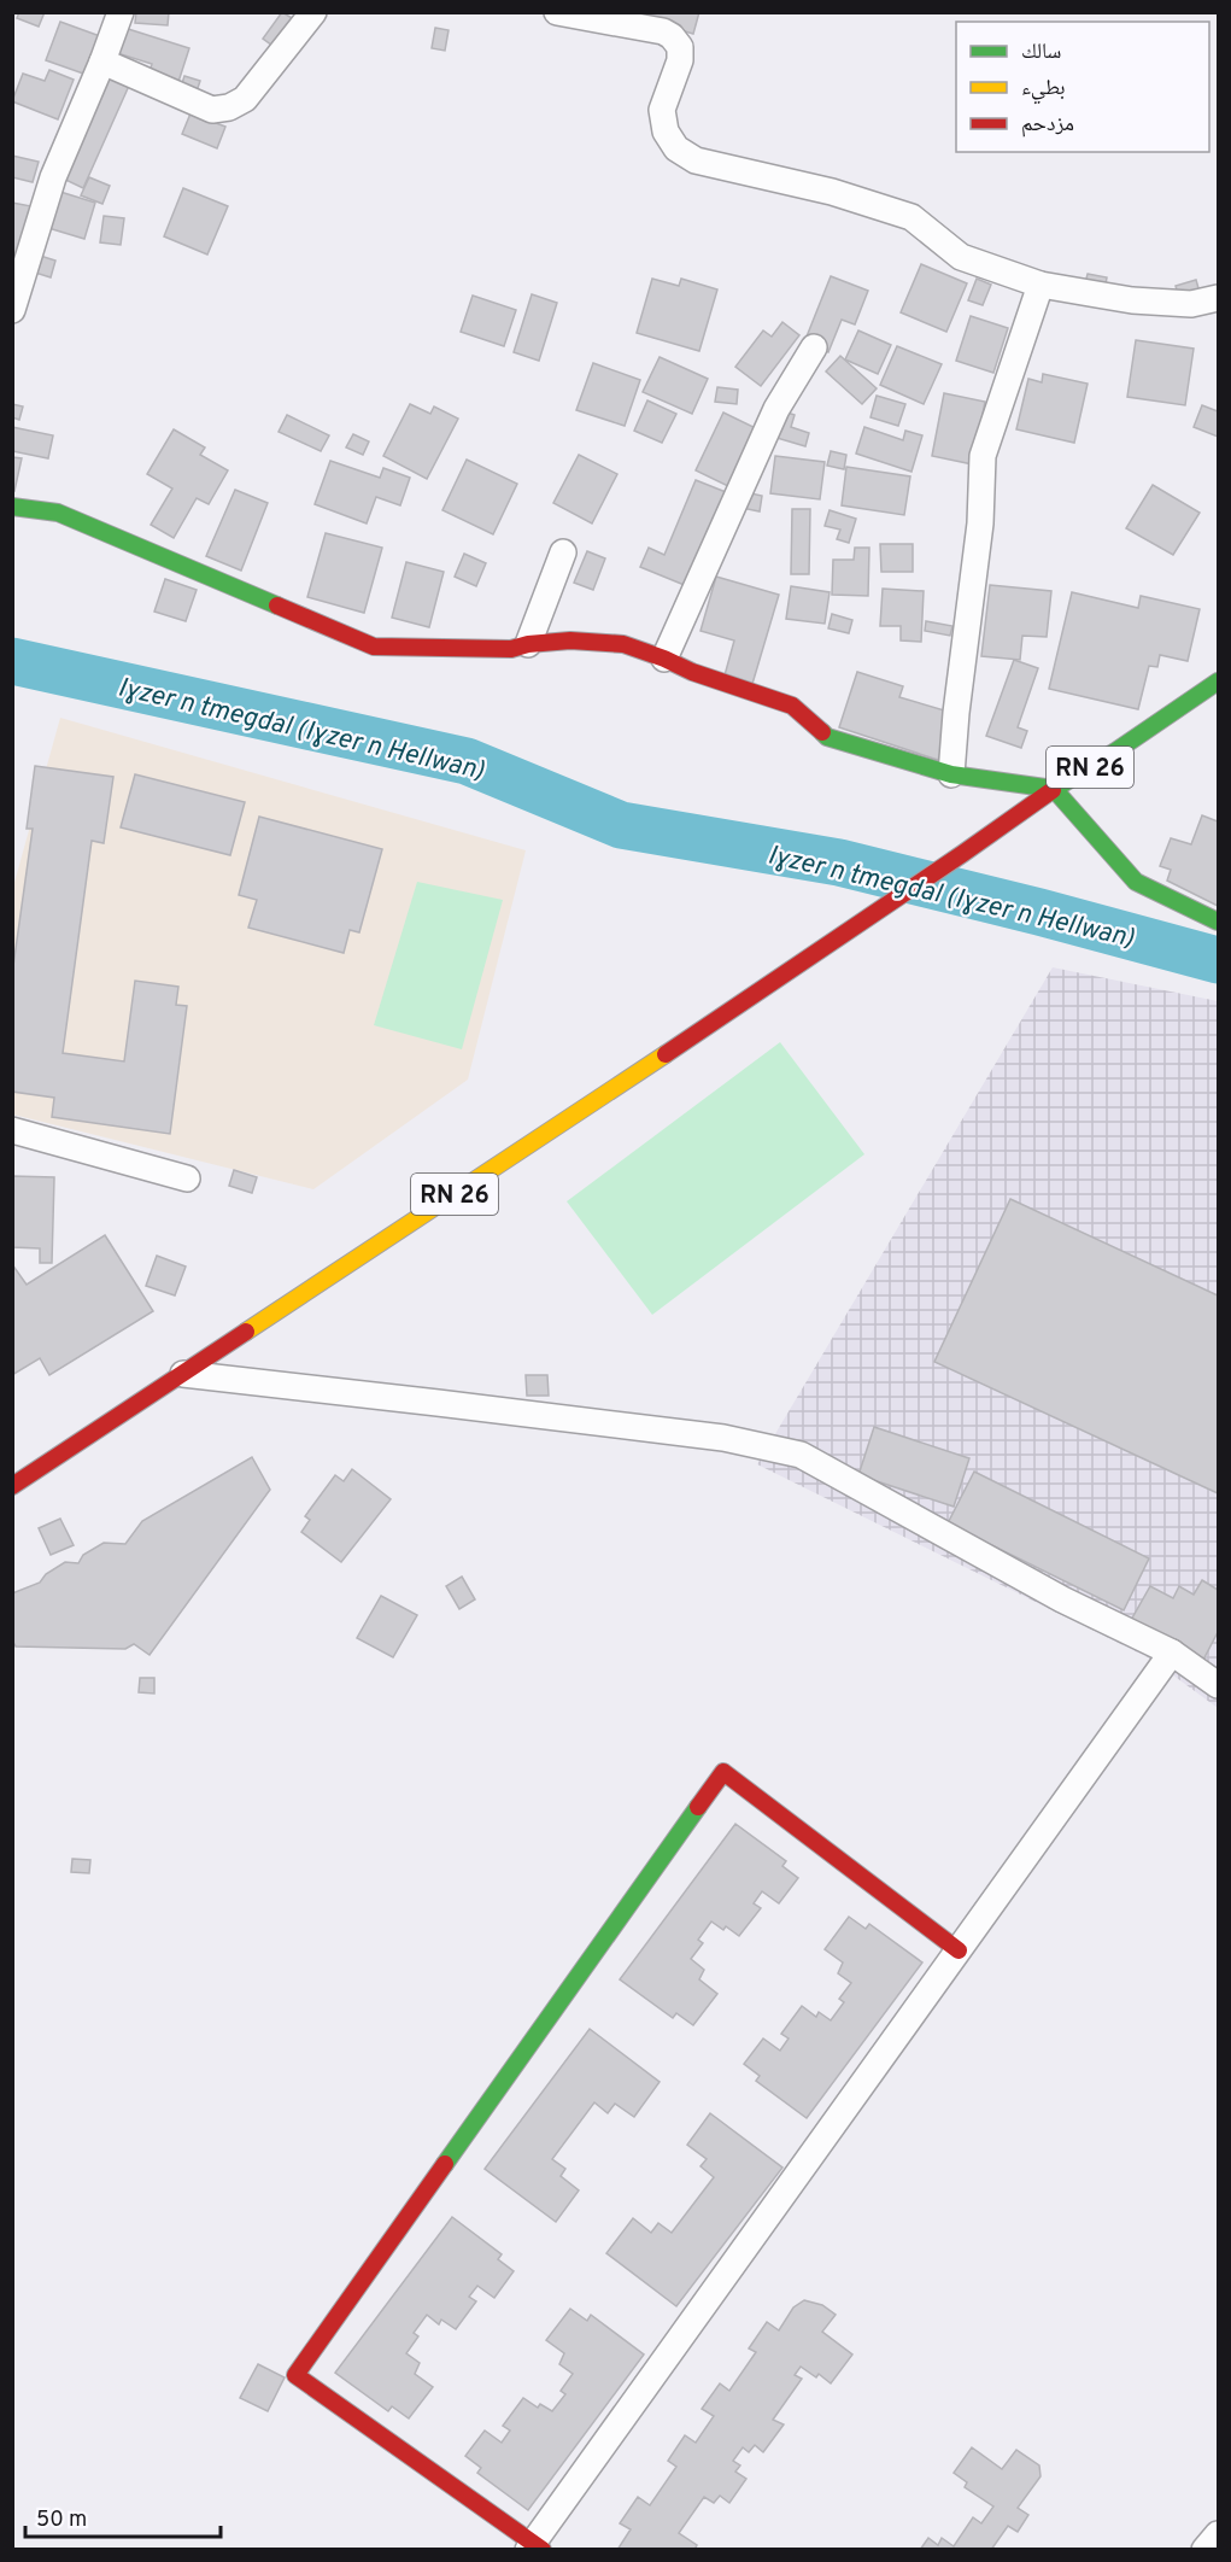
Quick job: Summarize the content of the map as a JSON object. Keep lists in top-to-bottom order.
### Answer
{
  "streets": {
    "street": ["RN 26"]
  },
  "water": ["Iɣzer n tmegdal (Iɣzer n Hellwan)"],
  "legend": ["سالك", "بطيء", "مزدحم"],
  "scale_bar": "50 m"
}
